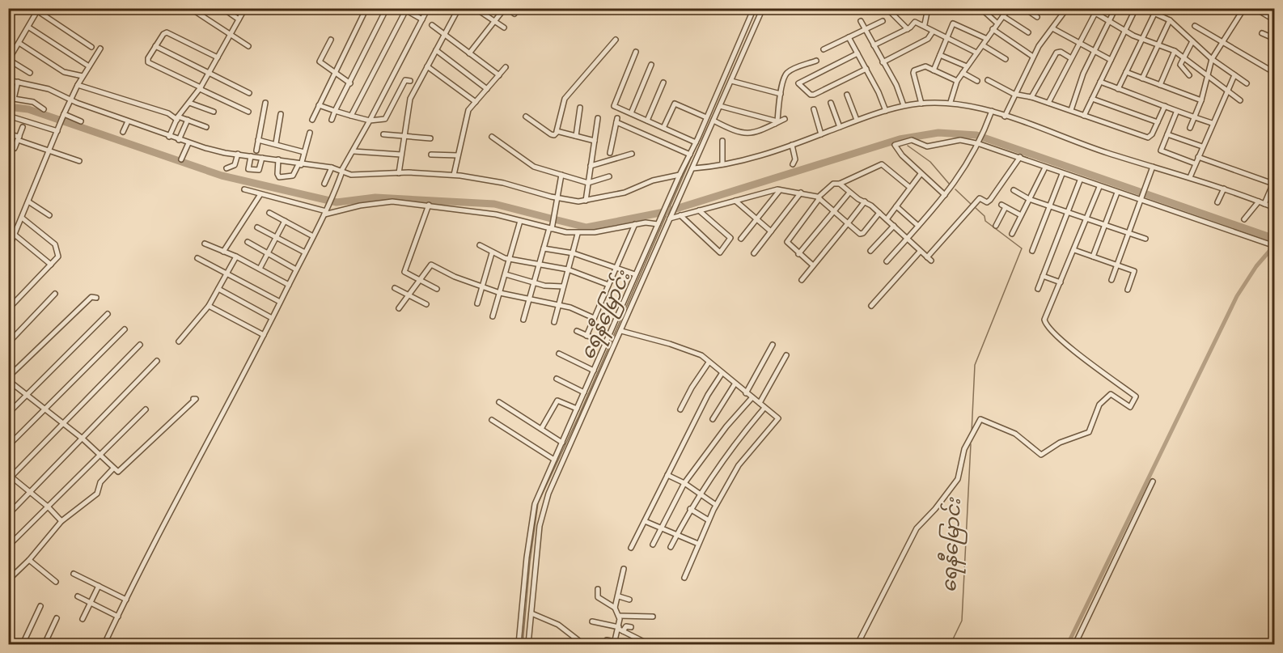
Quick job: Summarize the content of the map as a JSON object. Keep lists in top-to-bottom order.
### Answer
{
  "water": ["ရေနီမြောင်း"]
}
